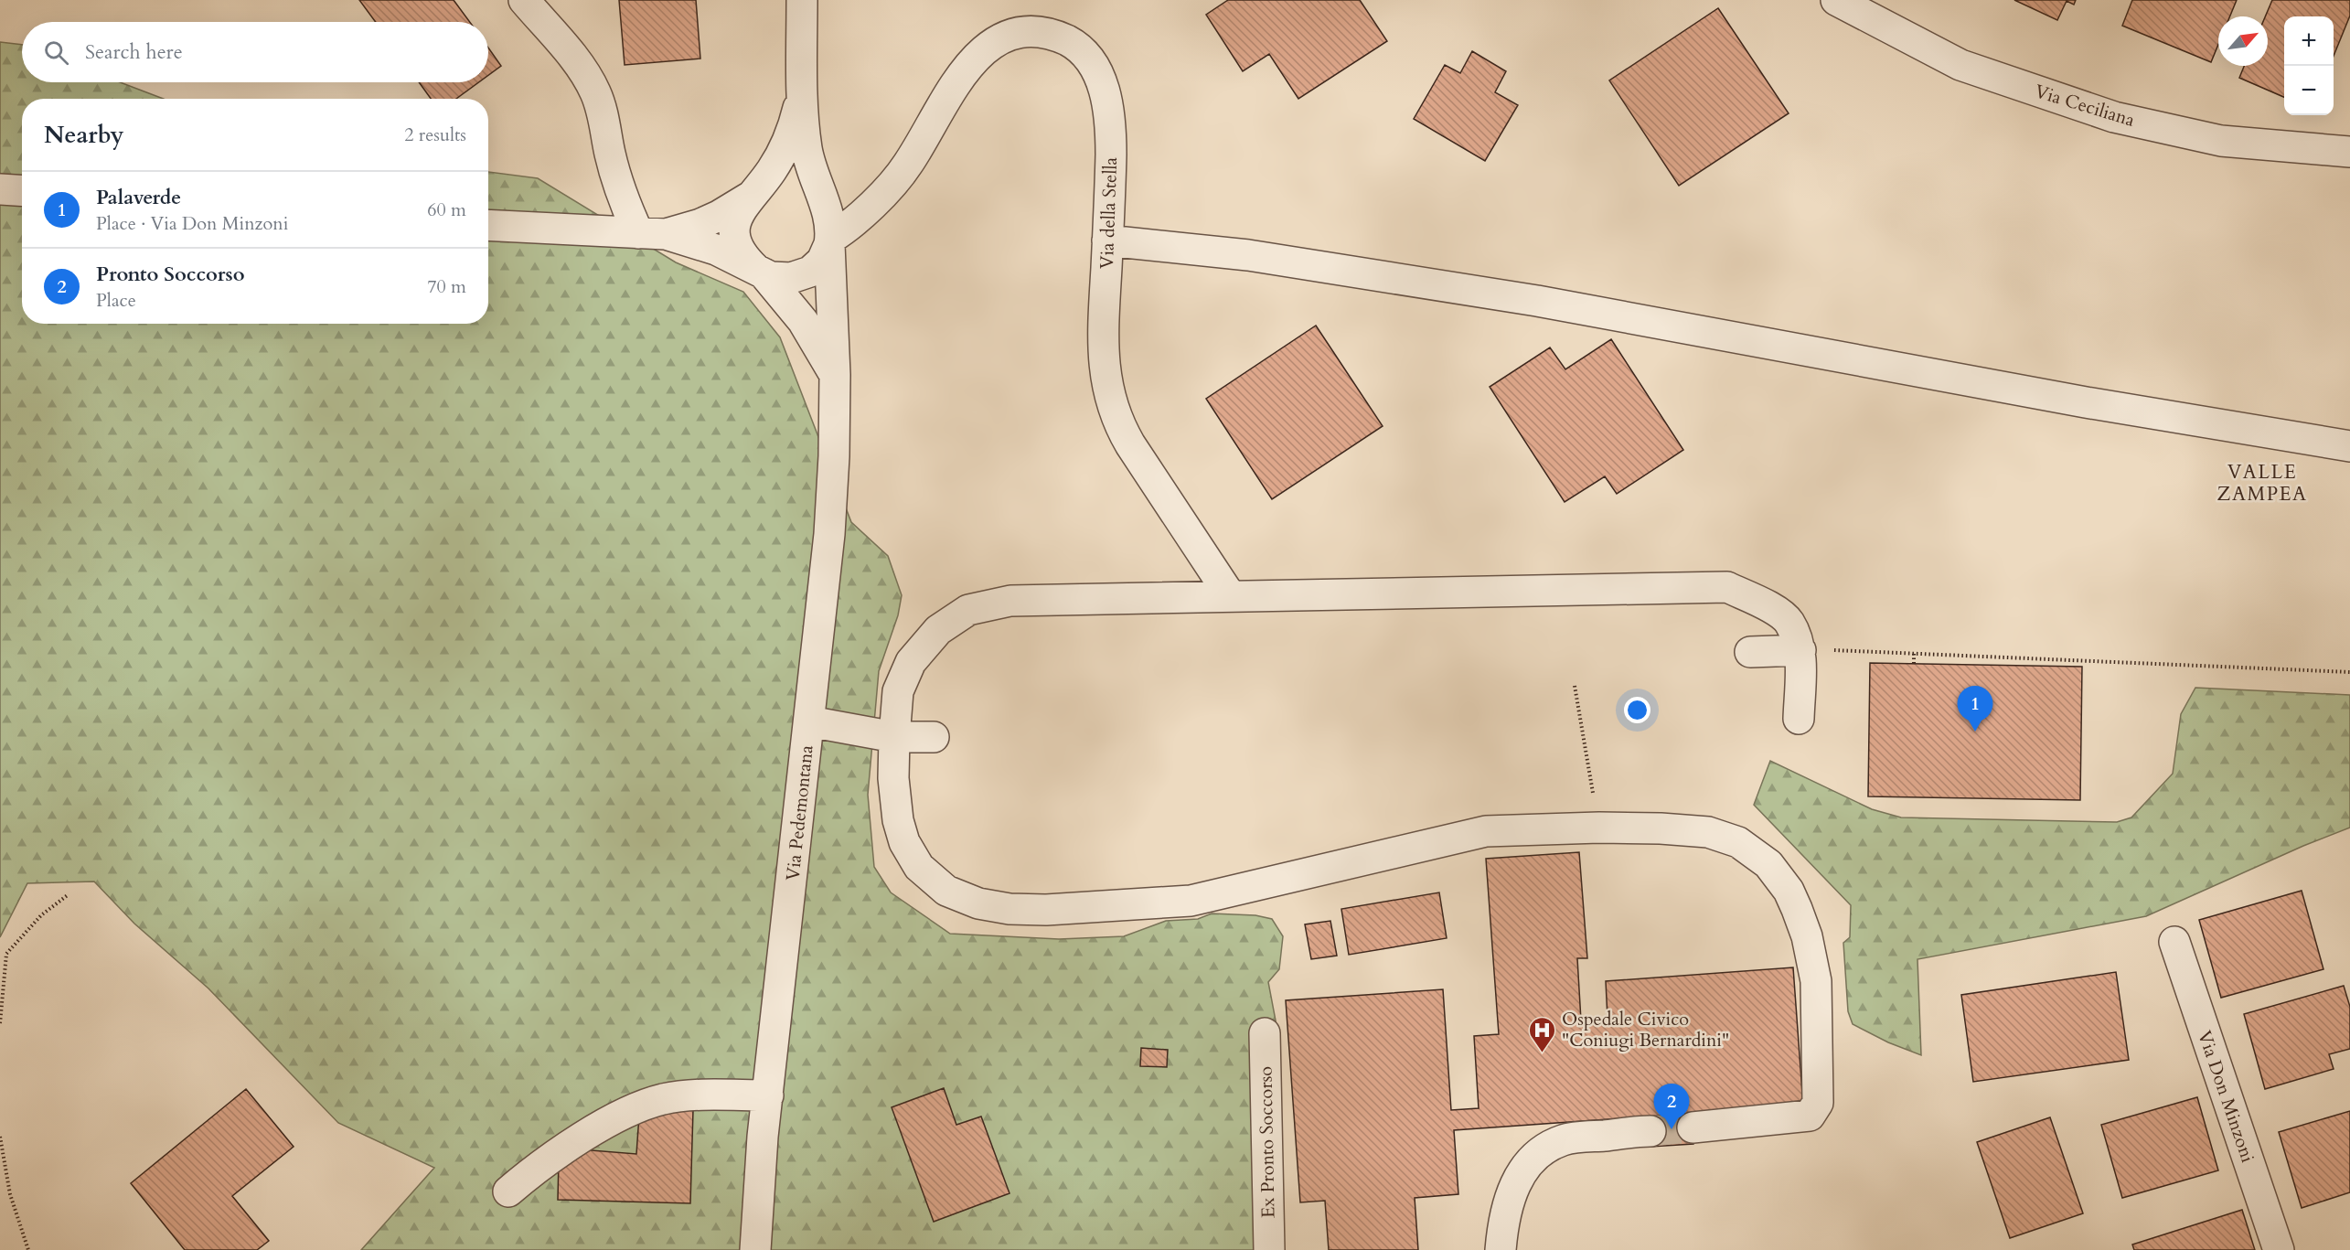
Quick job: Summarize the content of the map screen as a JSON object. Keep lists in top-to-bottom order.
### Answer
{
  "streets": {
    "street": [
      "Via Ceciliana",
      "Via della Stella",
      "Via Pedemontana",
      "Via Don Minzoni",
      "Ex Pronto Soccorso"
    ]
  },
  "districts": ["VALLE ZAMPEA"],
  "places": {
    "hospital": ["Ospedale Civico \"Coniugi Bernardini\""]
  },
  "north": "top right",
  "page": {
    "map_buttons": ["+", "−"],
    "search": "Search here",
    "heading": ["Nearby", "2 results"],
    "list": [
      {
        "mark": "1",
        "name": "Palaverde",
        "note": "Place · Via Don Minzoni",
        "value": "60 m"
      },
      {
        "mark": "2",
        "name": "Pronto Soccorso",
        "note": "Place",
        "value": "70 m"
      }
    ],
    "pins": ["1", "2"]
  }
}
